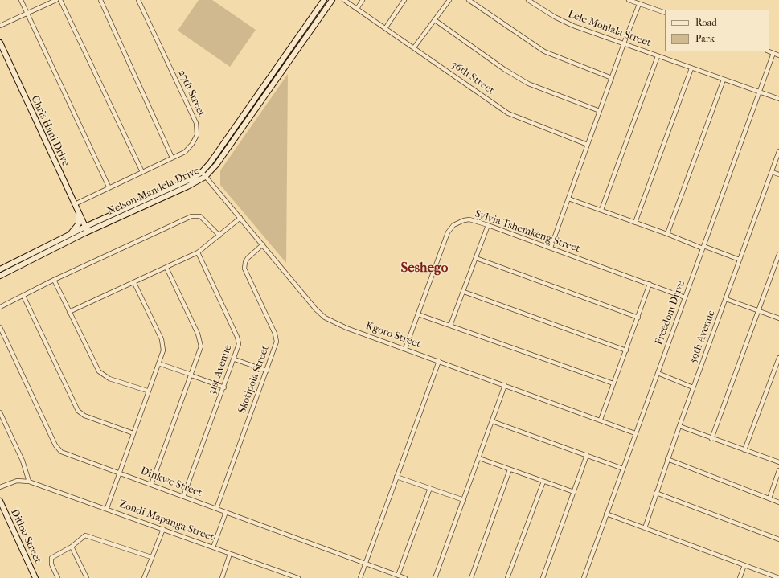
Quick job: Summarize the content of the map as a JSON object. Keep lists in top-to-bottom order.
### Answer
{
  "streets": {
    "main road": ["Chris Hani Drive", "Nelson Mandela Drive", "Ditlou Street"],
    "street": [
      "Lele Mohlala Street",
      "36th Street",
      "27th Street",
      "Sylvia Tshemkeng Street",
      "Freedom Drive",
      "Kgoro Street",
      "59th Avenue",
      "31st Avenue",
      "Skotipola Street",
      "Dinkwe Street",
      "Zondi Mapanga Street"
    ]
  },
  "crossings": [
    ["Lele Mohlala Street", "Freedom Drive"],
    ["27th Street", "Chris Hani Drive"],
    ["Chris Hani Drive", "Nelson Mandela Drive"],
    ["Nelson Mandela Drive", "Kgoro Street"],
    ["Sylvia Tshemkeng Street", "Freedom Drive"],
    ["Sylvia Tshemkeng Street", "Kgoro Street"],
    ["Freedom Drive", "Kgoro Street"],
    ["Kgoro Street", "Skotipola Street"],
    ["31st Avenue", "Dinkwe Street"],
    ["Skotipola Street", "Dinkwe Street"]
  ],
  "districts": ["Seshego"],
  "legend": ["Road", "Park"]
}
